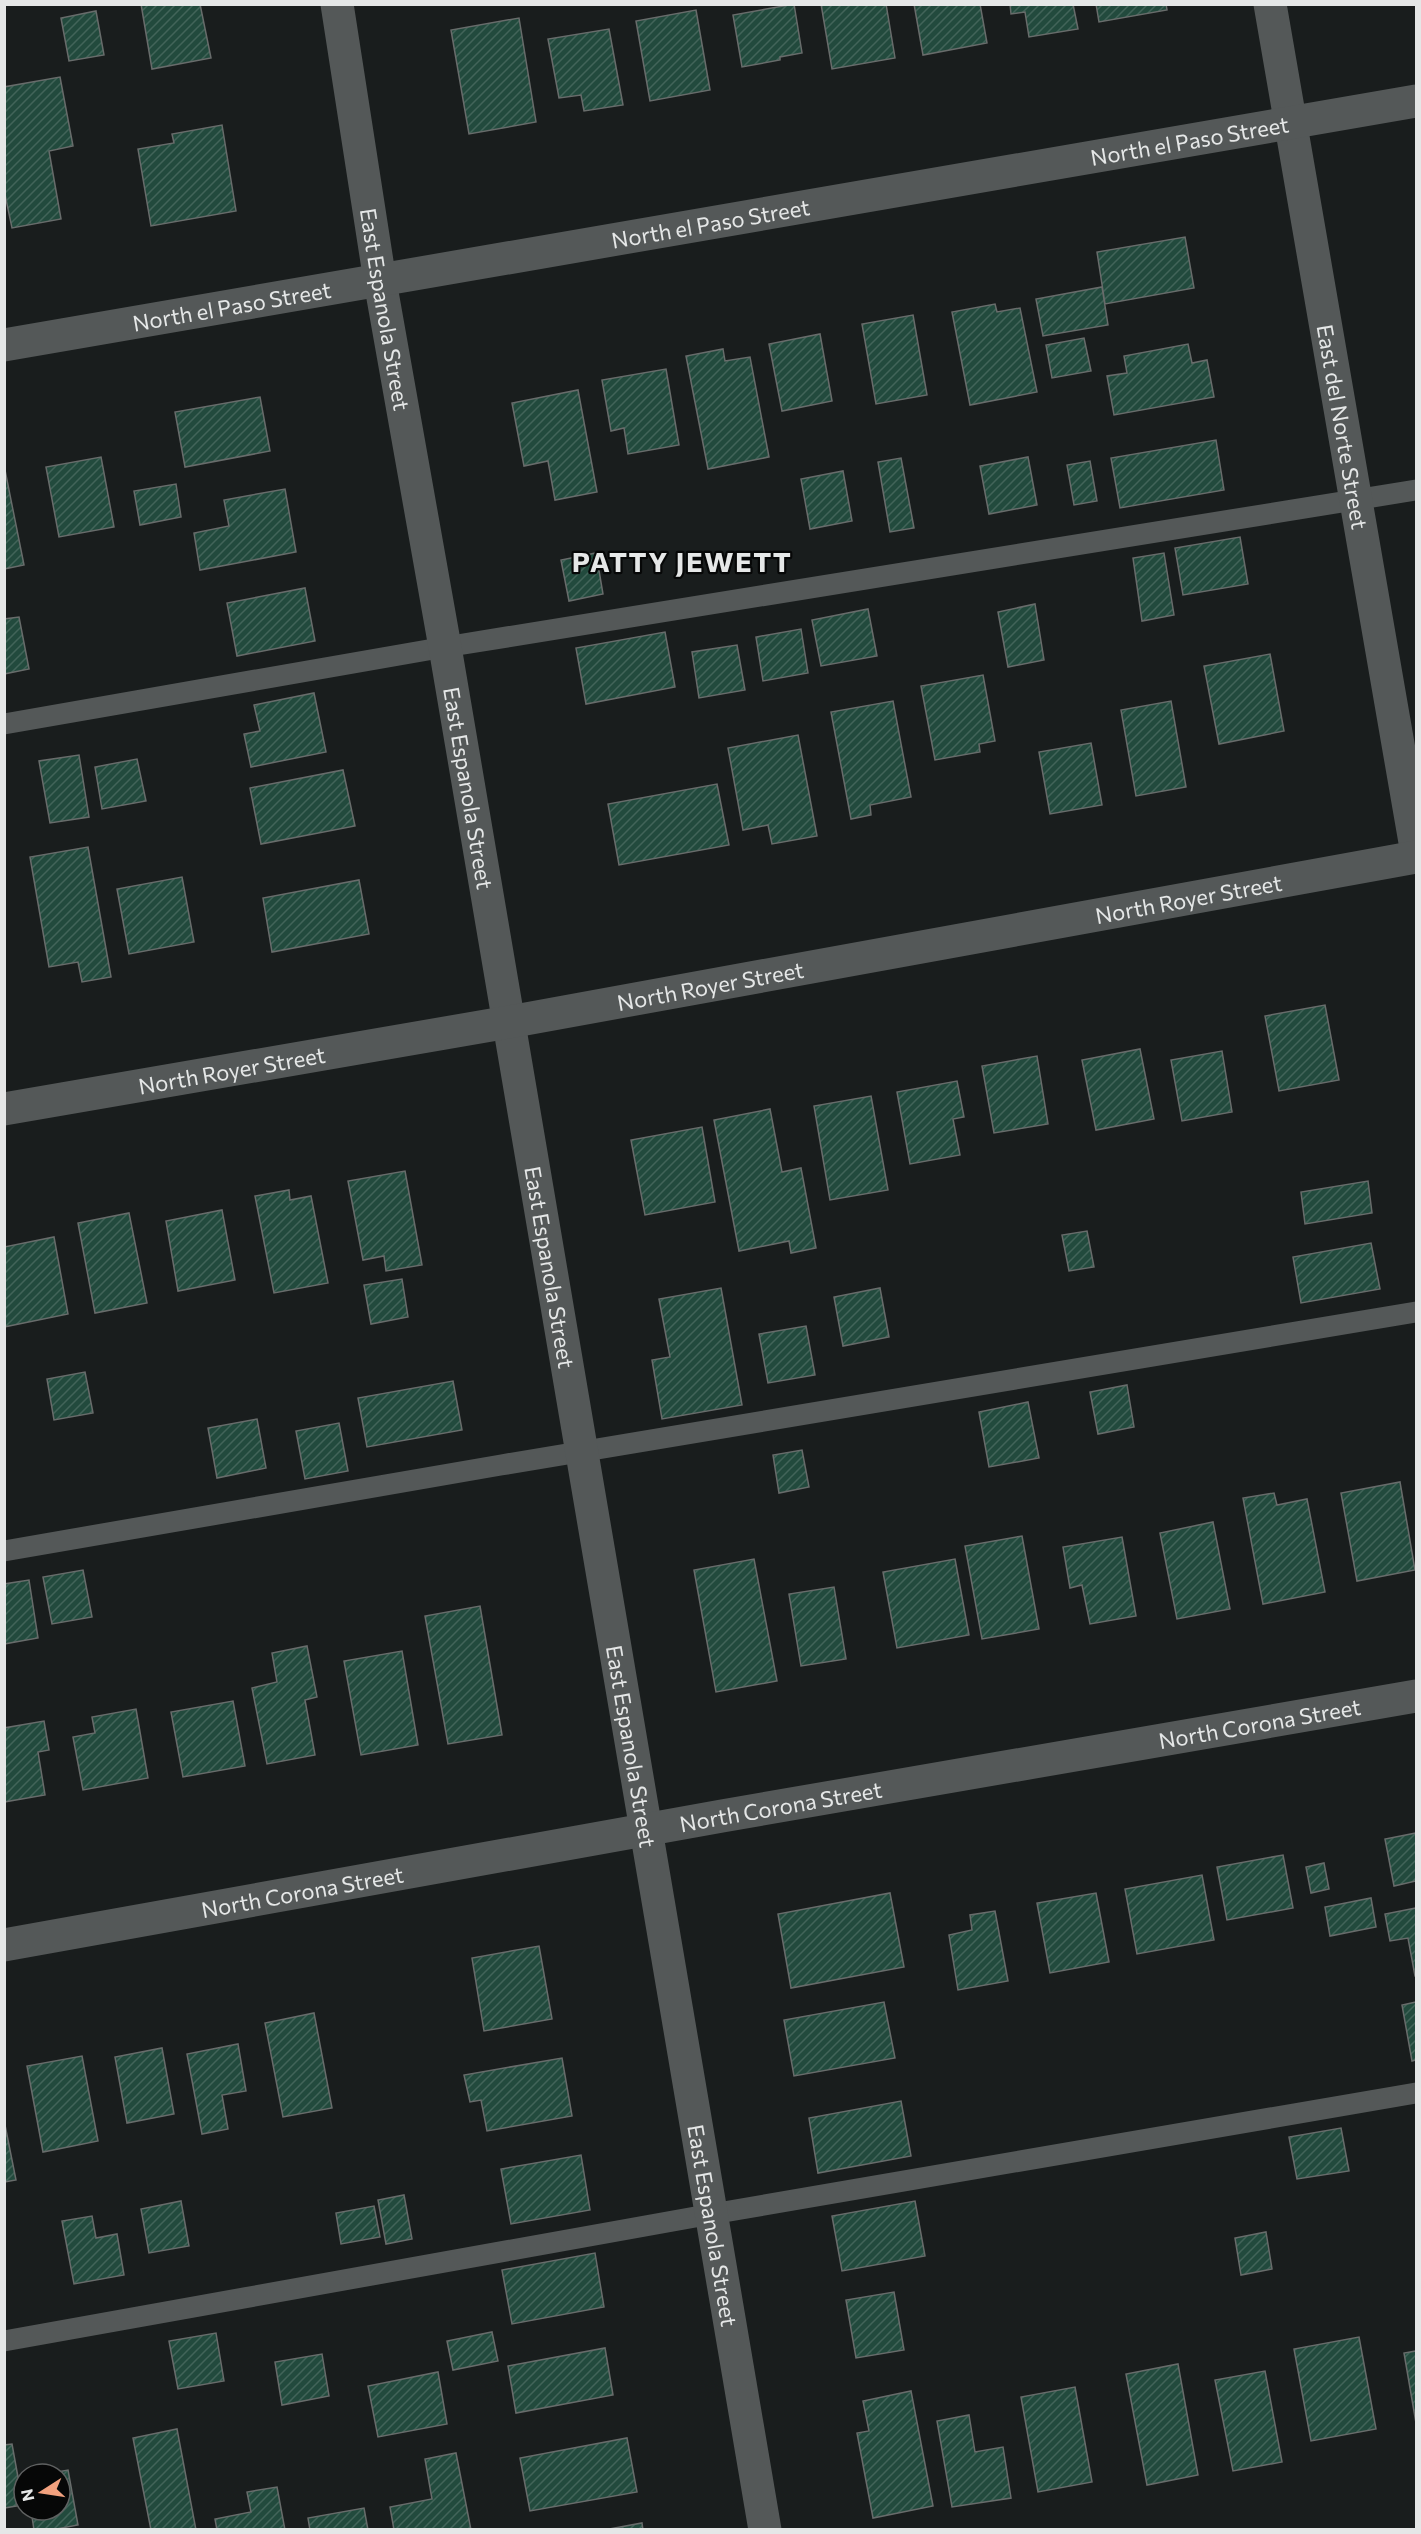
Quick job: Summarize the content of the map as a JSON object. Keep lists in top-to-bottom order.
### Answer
{
  "streets": {
    "street": [
      "North el Paso Street",
      "East Espanola Street",
      "East del Norte Street",
      "North Royer Street",
      "North Corona Street"
    ]
  },
  "crossings": [
    ["North el Paso Street", "East Espanola Street"],
    ["North el Paso Street", "East del Norte Street"],
    ["East Espanola Street", "North Royer Street"],
    ["East Espanola Street", "North Corona Street"]
  ],
  "districts": ["PATTY JEWETT"],
  "north": "left"
}
